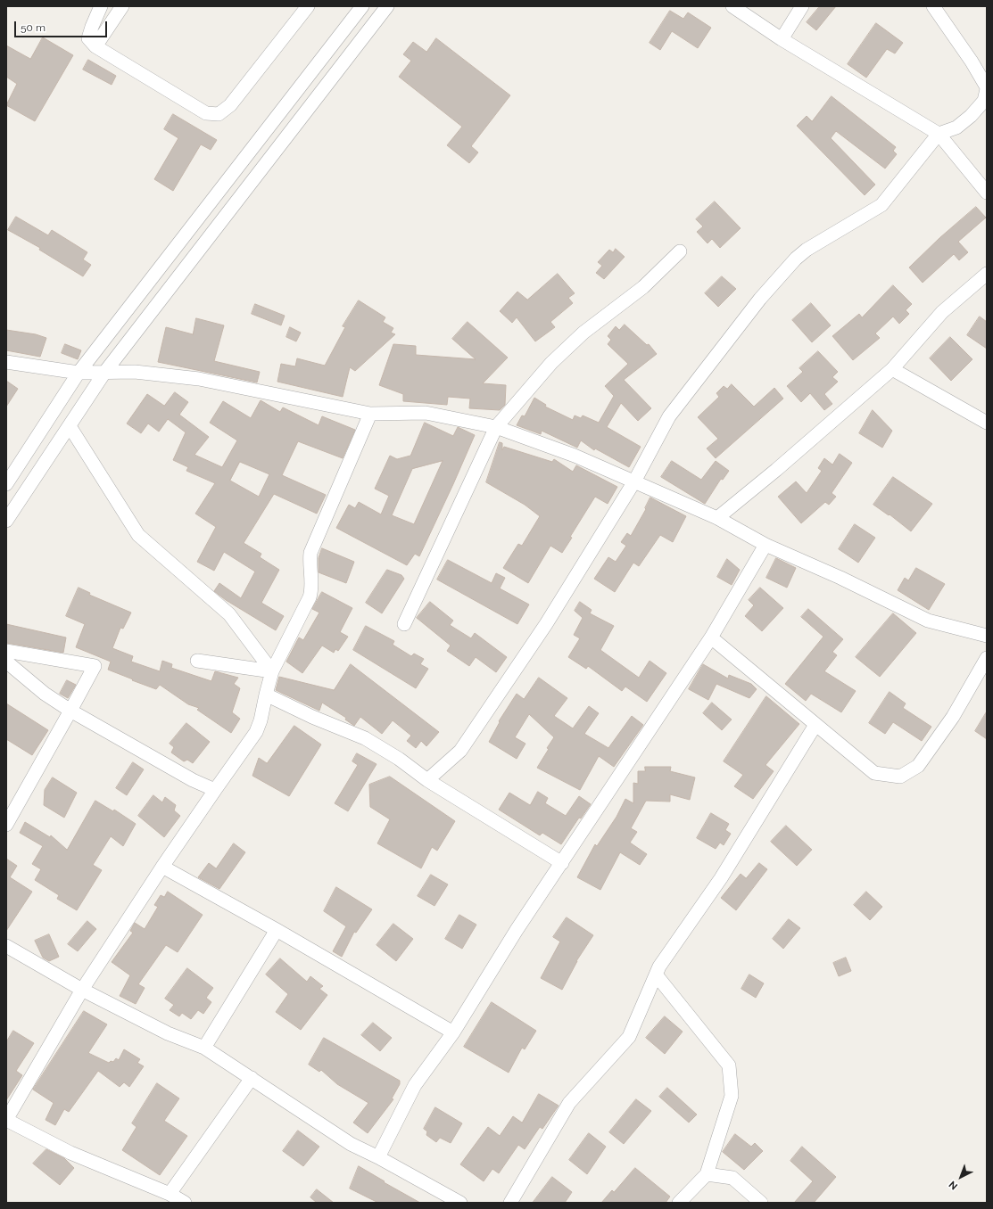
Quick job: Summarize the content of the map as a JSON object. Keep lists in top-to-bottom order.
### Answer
{
  "scale_bar": "50 m",
  "north": "bottom left"
}
